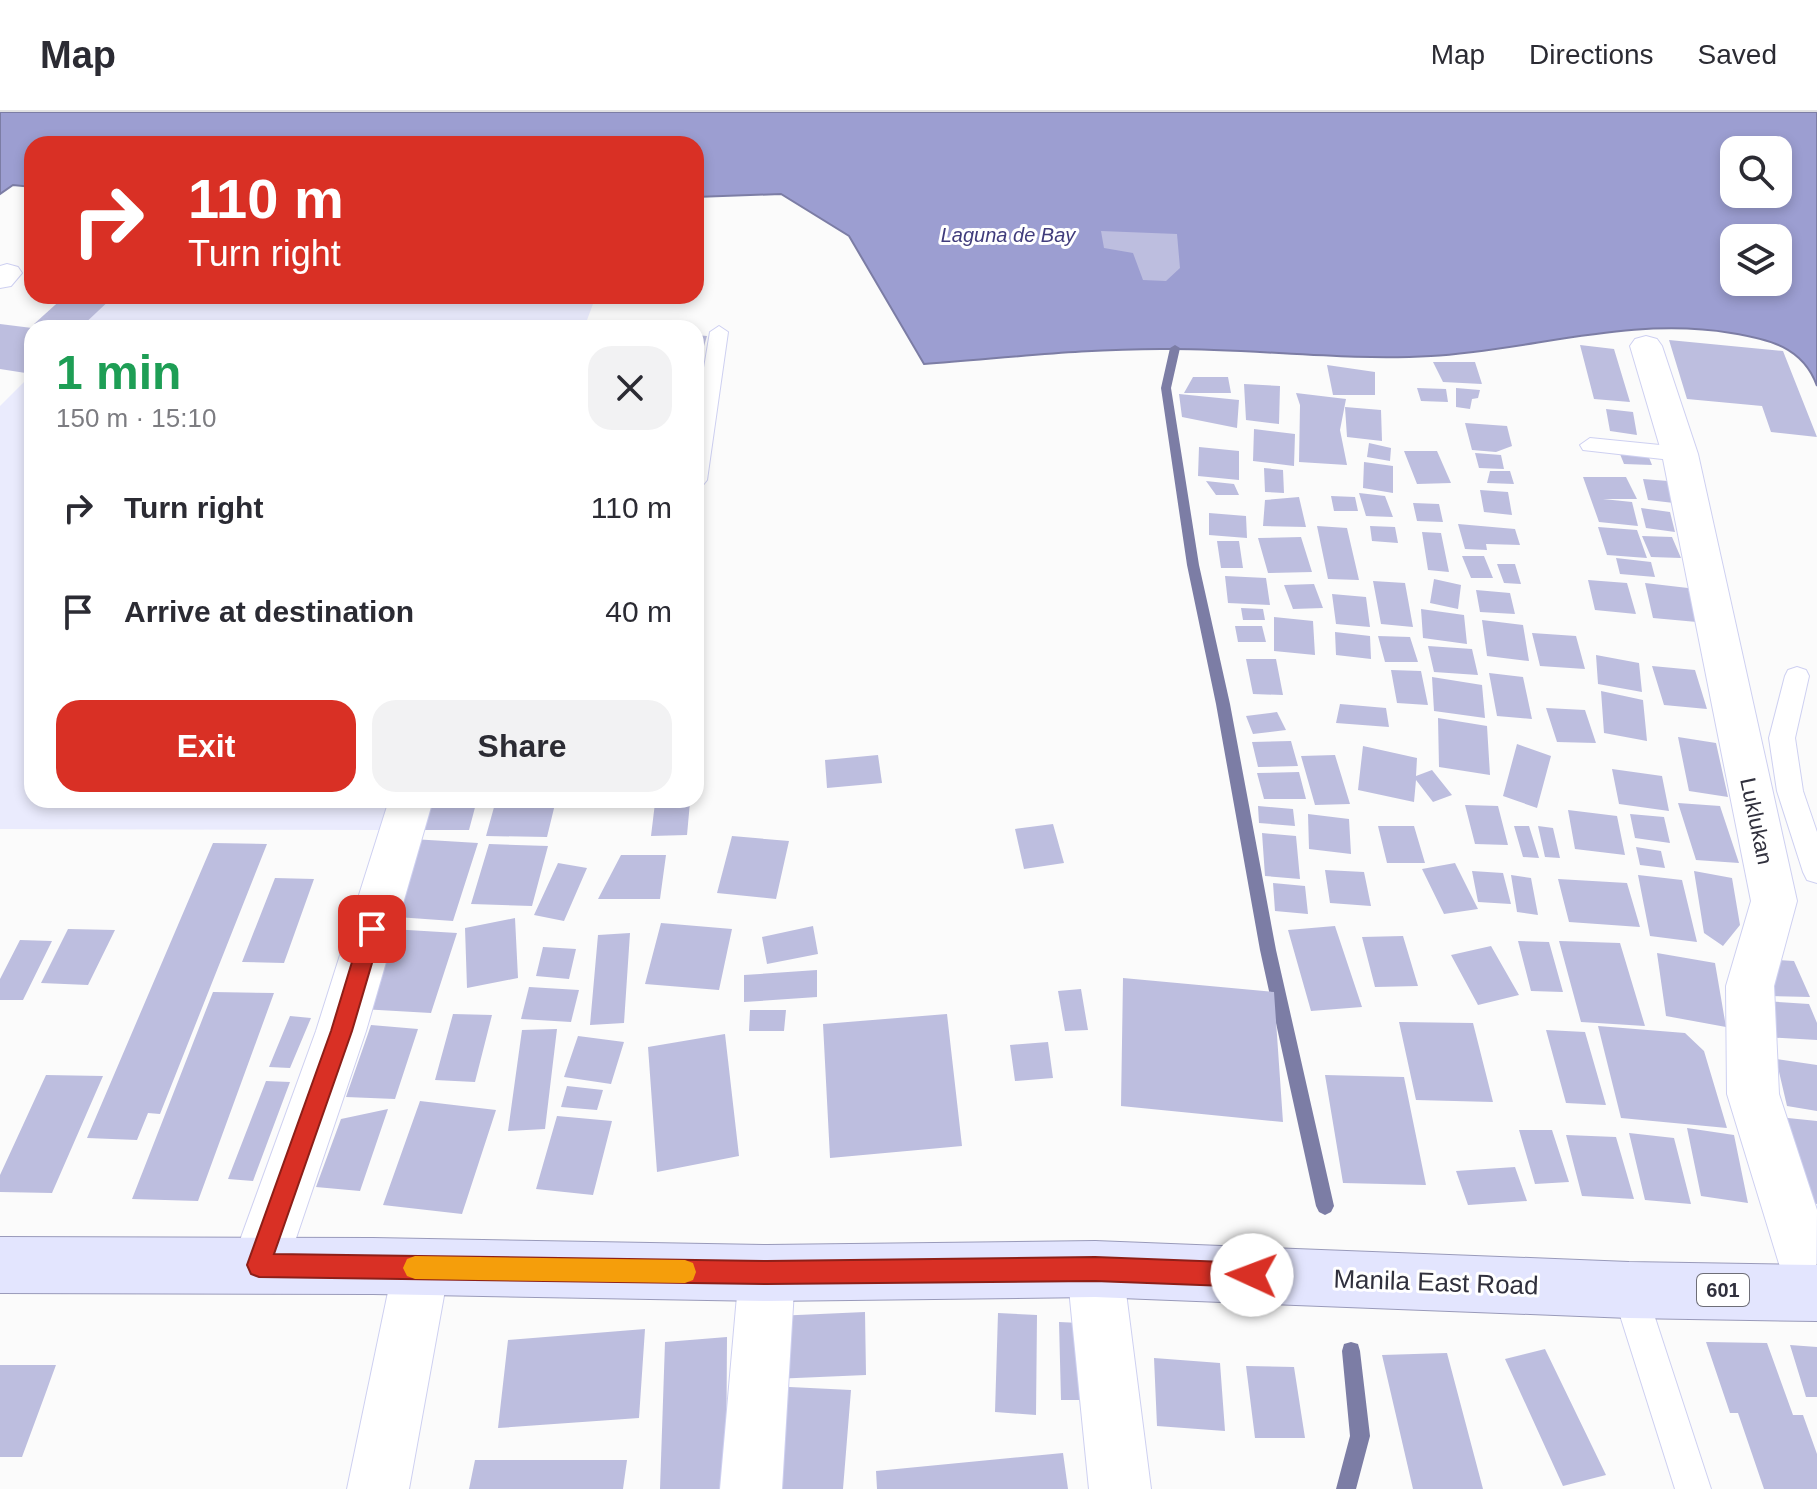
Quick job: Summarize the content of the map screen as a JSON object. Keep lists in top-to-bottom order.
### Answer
{
  "streets": {
    "main road": ["Manila East Road", "601"],
    "street": ["Luklukan"]
  },
  "crossings": [
    ["Luklukan", "Manila East Road"]
  ],
  "water": ["Laguna de Bay"],
  "page": {
    "header": "Map",
    "nav": ["Map", "Directions", "Saved"],
    "turn": ["110 m", "Turn right"],
    "heading": ["1 min", "150 m · 15:10"],
    "list": [
      {
        "name": "Turn right",
        "value": "110 m"
      },
      {
        "name": "Arrive at destination",
        "value": "40 m"
      }
    ],
    "buttons": ["Exit", "Share"]
  }
}
